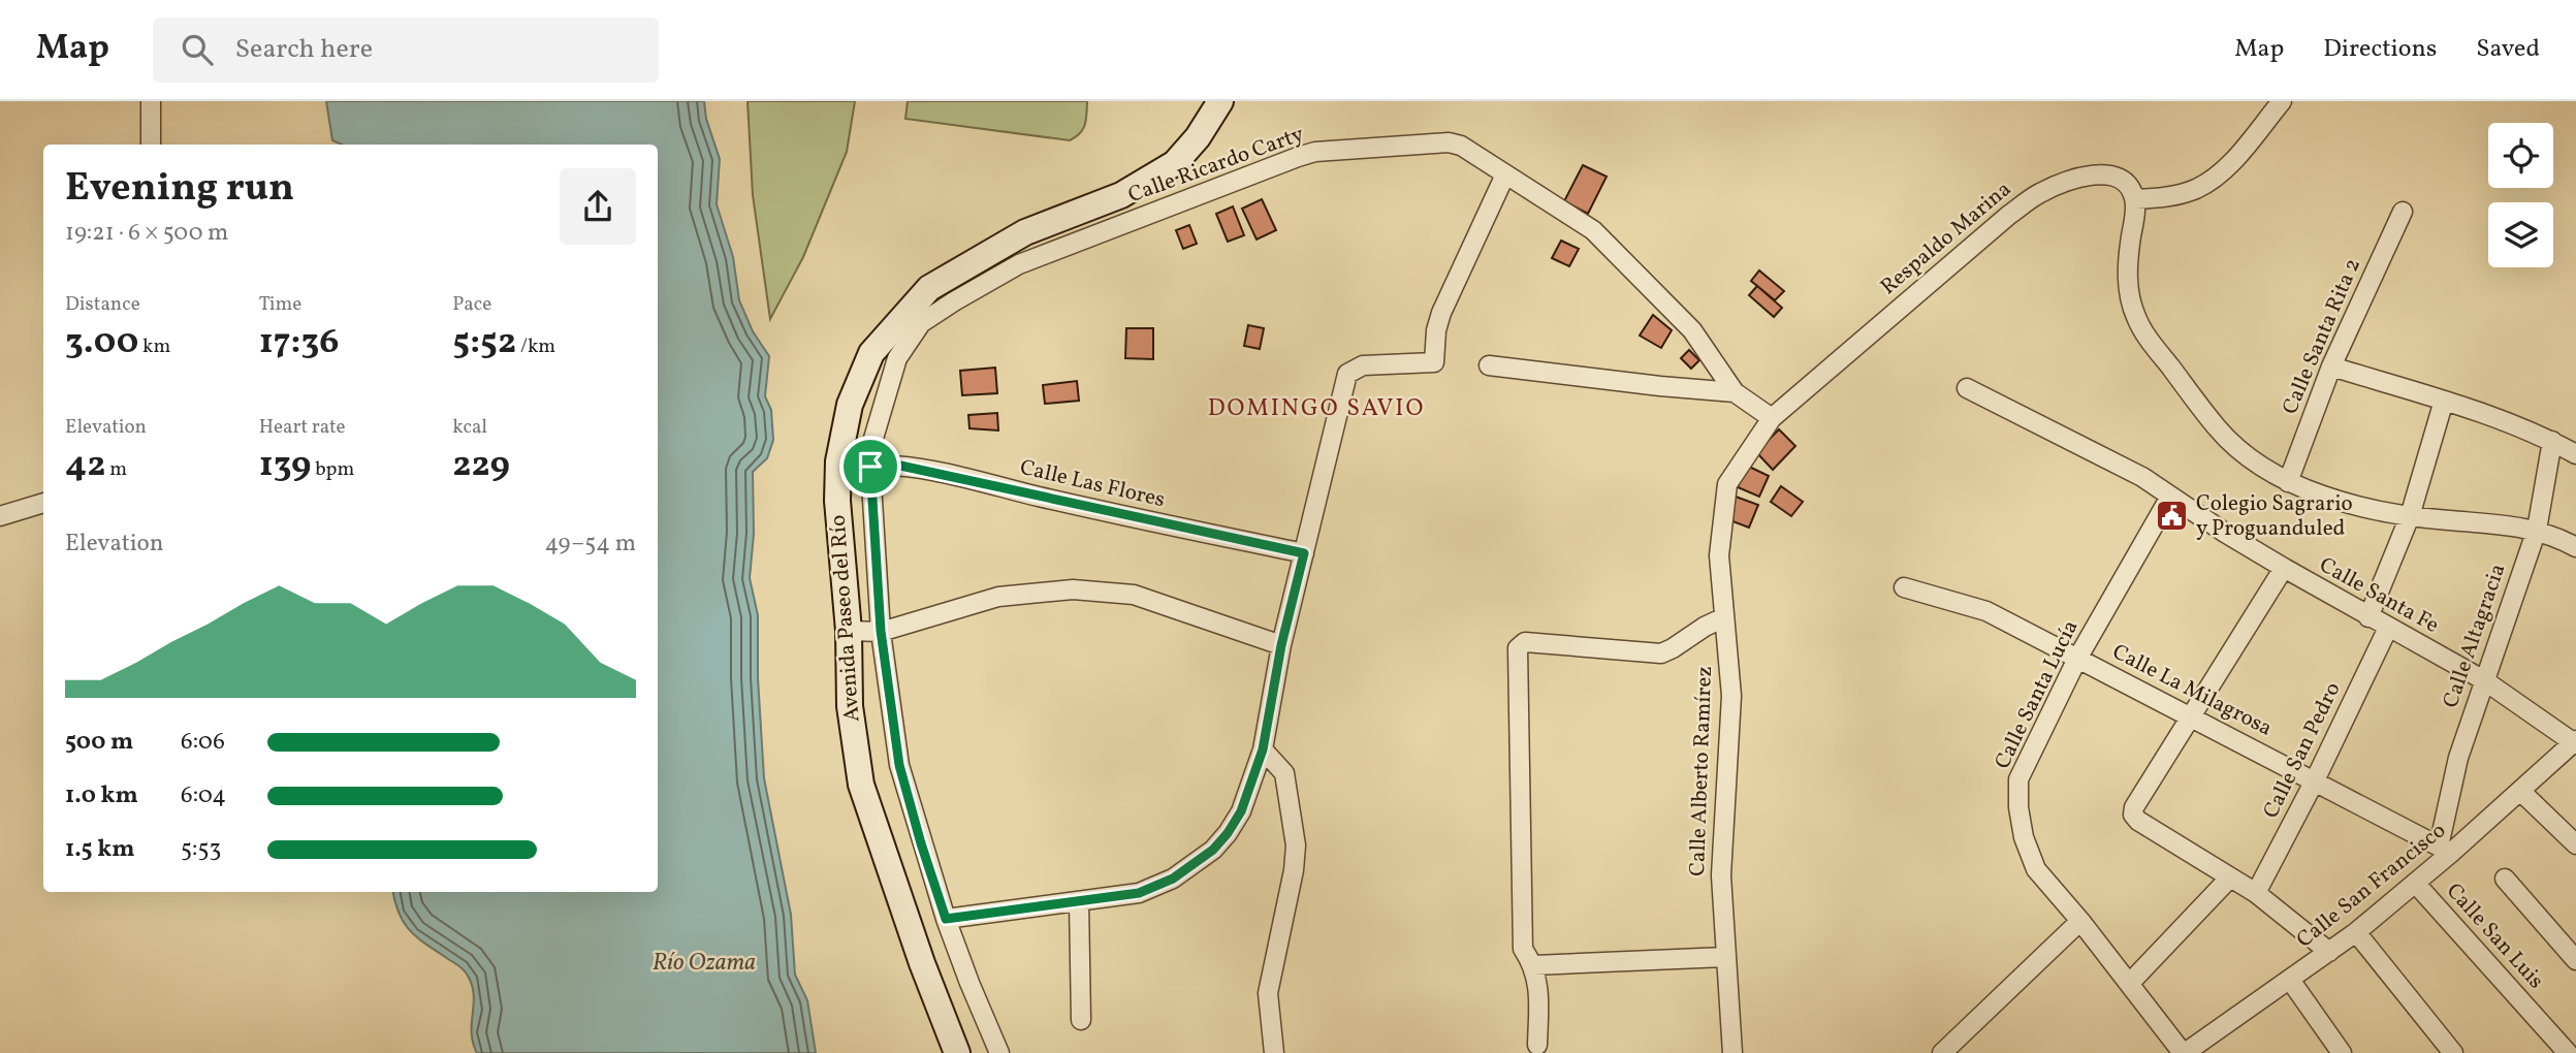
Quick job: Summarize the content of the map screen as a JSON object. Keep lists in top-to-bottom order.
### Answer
{
  "streets": {
    "street": [
      "Calle Ricardo Carty",
      "Respaldo Marina",
      "Calle Santa Rita 2",
      "Calle Las Flores",
      "Calle Santa Fe",
      "Avenida Paseo del Río",
      "Calle Altagracia",
      "Calle La Milagrosa",
      "Calle Santa Lucía",
      "Calle San Pedro",
      "Calle Alberto Ramírez",
      "Calle San Francisco",
      "Calle San Luis"
    ]
  },
  "crossings": [
    ["Calle Ricardo Carty", "Respaldo Marina"],
    ["Calle Ricardo Carty", "Calle Las Flores"],
    ["Calle Ricardo Carty", "Avenida Paseo del Río"],
    ["Calle Ricardo Carty", "Calle Alberto Ramírez"],
    ["Respaldo Marina", "Calle Alberto Ramírez"],
    ["Calle Las Flores", "Avenida Paseo del Río"],
    ["Calle Santa Fe", "Calle Altagracia"],
    ["Calle Santa Fe", "Calle Santa Lucía"],
    ["Calle Santa Fe", "Calle San Pedro"],
    ["Calle Santa Fe", "Calle San Francisco"],
    ["Calle Altagracia", "Calle La Milagrosa"],
    ["Calle Altagracia", "Calle San Francisco"],
    ["Calle La Milagrosa", "Calle Santa Lucía"],
    ["Calle La Milagrosa", "Calle San Pedro"],
    ["Calle La Milagrosa", "Calle San Francisco"],
    ["Calle Santa Lucía", "Calle San Francisco"],
    ["Calle San Francisco", "Calle San Luis"]
  ],
  "districts": ["DOMINGO SAVIO"],
  "water": ["Río Ozama"],
  "places": {
    "public building": ["Colegio Sagrario y Proguanduled"]
  },
  "page": {
    "header": "Map",
    "search": "Search here",
    "nav": ["Map", "Directions", "Saved"],
    "heading": ["Evening run", "19:21 · 6 × 500 m"],
    "stats": [
      ["Distance", "3.00 km"],
      ["Time", "17:36"],
      ["Pace", "5:52 /km"],
      ["Elevation", "42 m"],
      ["Heart rate", "139 bpm"],
      ["kcal", "229"]
    ],
    "chart": ["Elevation", "49–54 m"],
    "list": [
      {
        "name": "500 m",
        "note": "6:06"
      },
      {
        "name": "1.0 km",
        "note": "6:04"
      },
      {
        "name": "1.5 km",
        "note": "5:53"
      }
    ]
  }
}
